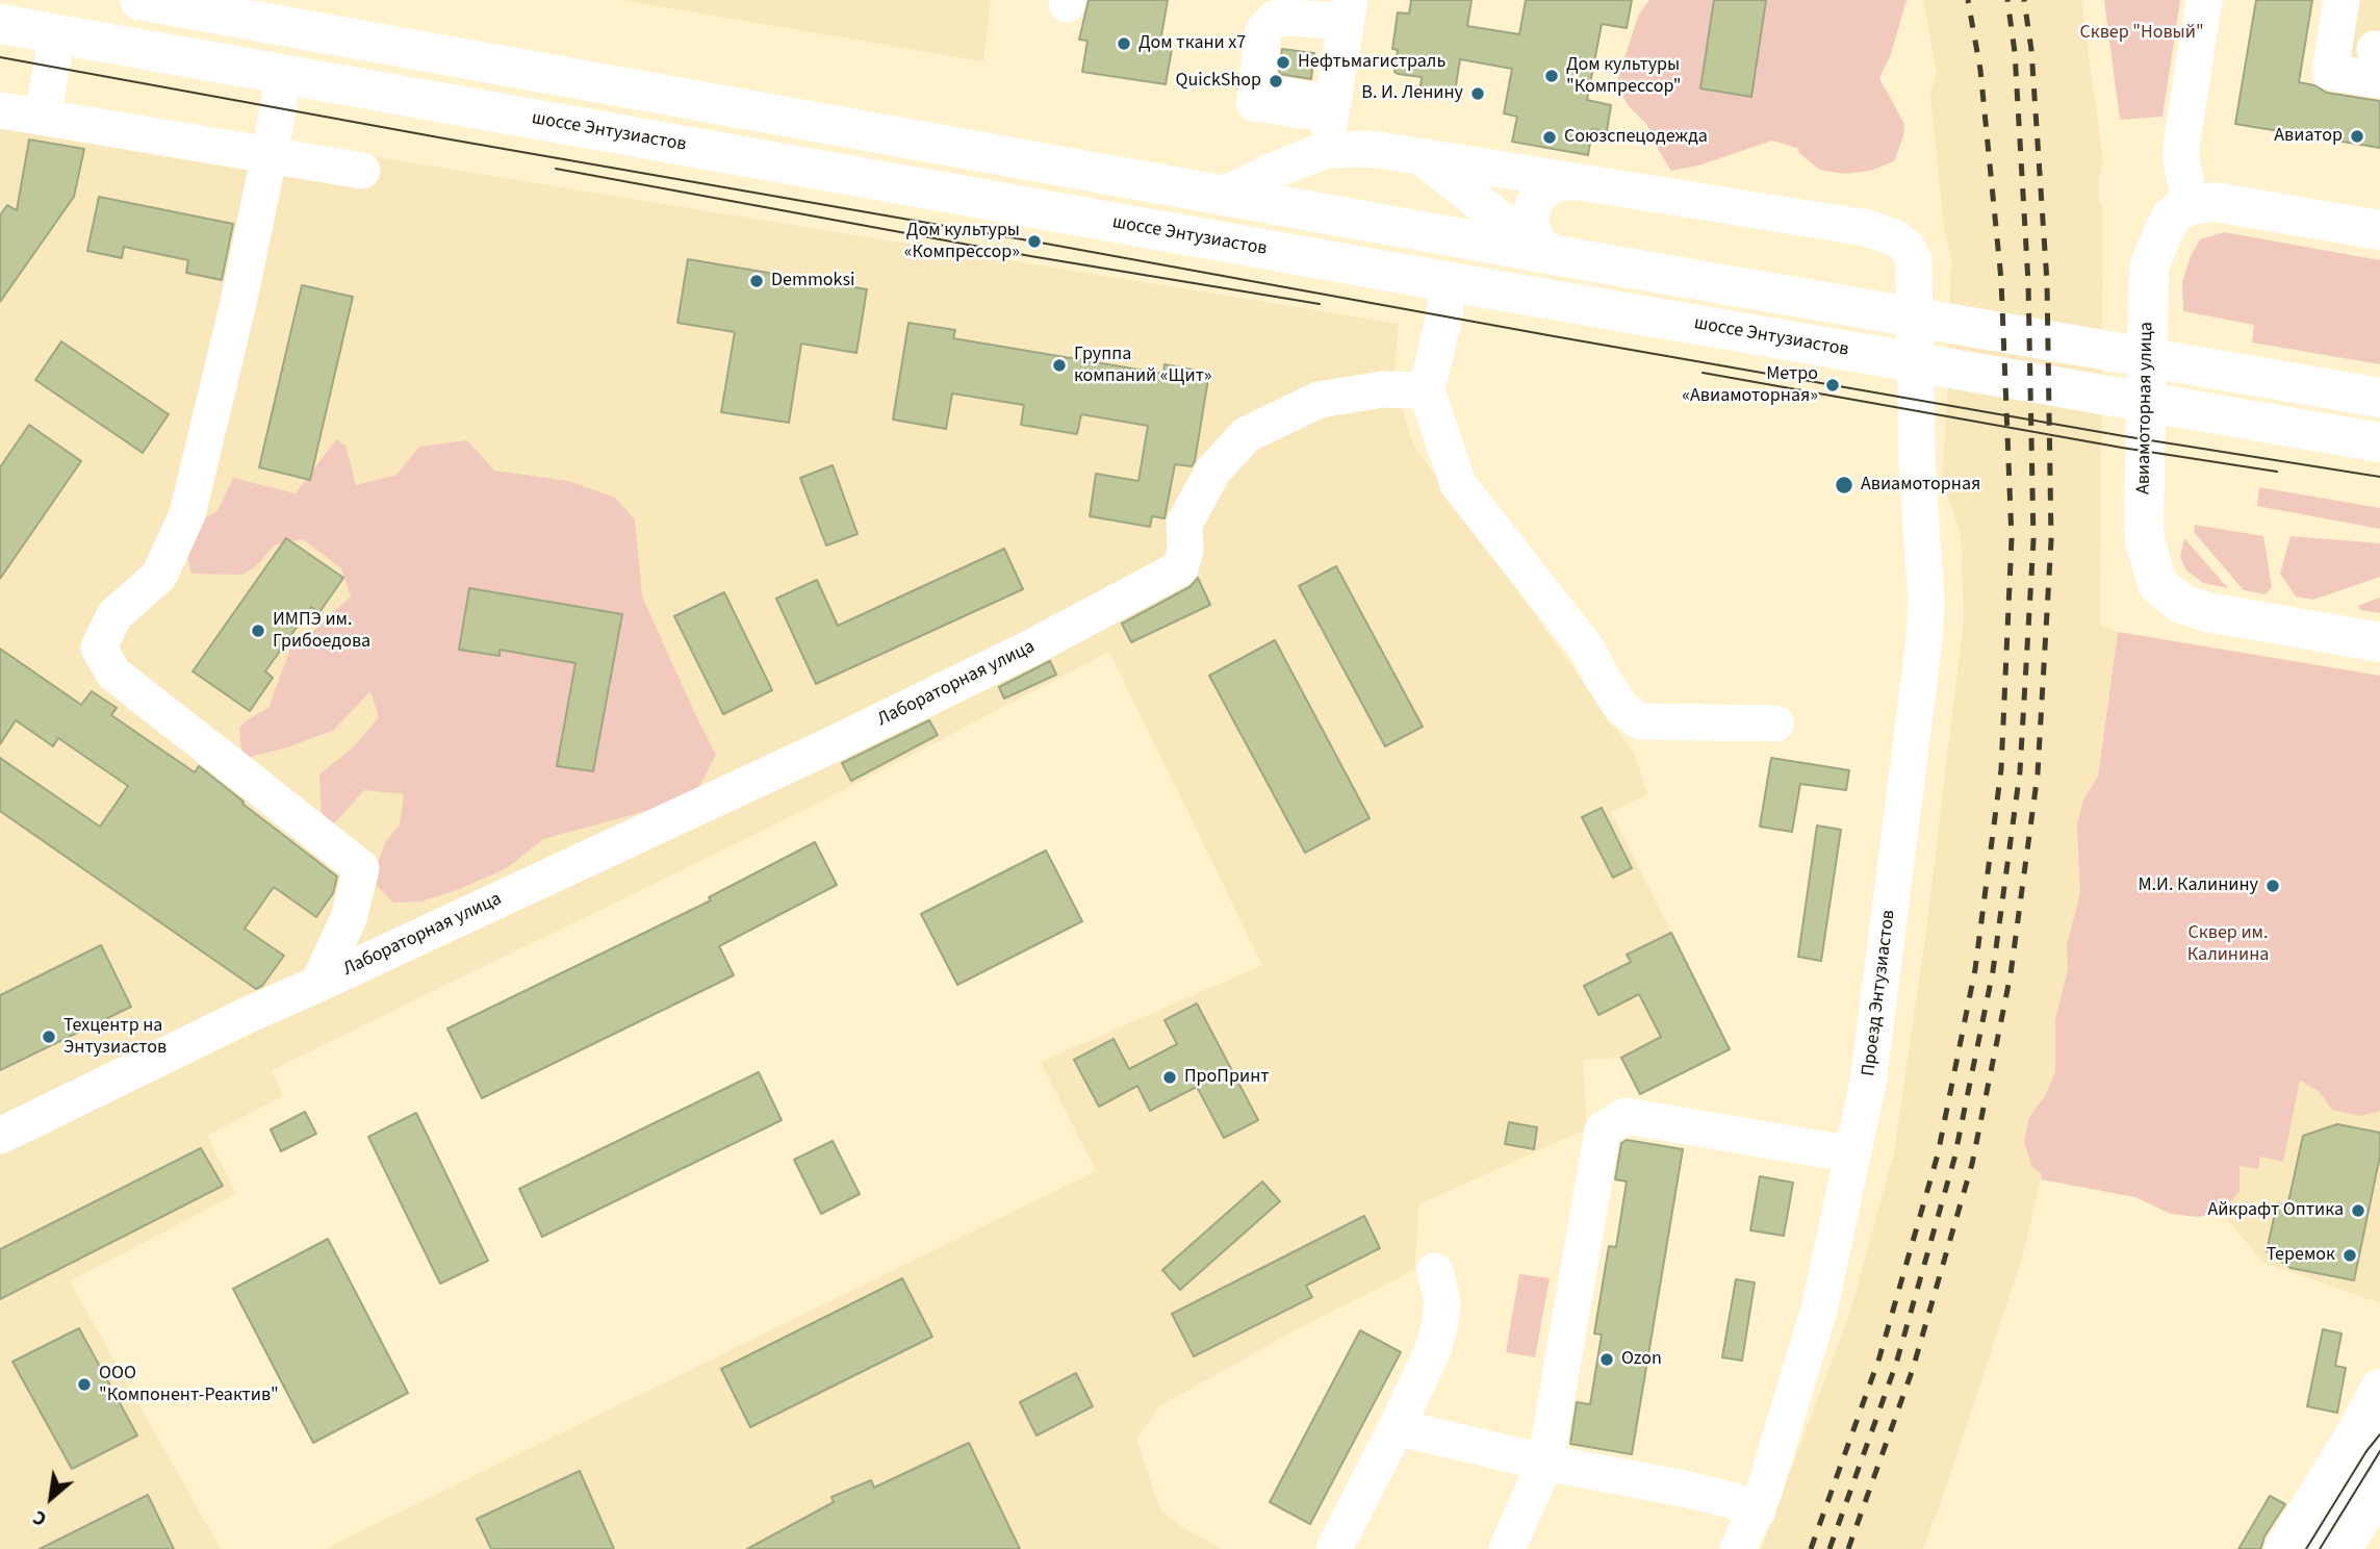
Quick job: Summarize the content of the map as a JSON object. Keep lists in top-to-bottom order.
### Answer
{
  "streets": {
    "main road": ["шоссе Энтузиастов", "Авиамоторная улица"],
    "street": ["Лабораторная улица", "Проезд Энтузиастов"]
  },
  "parks": ["Сквер \"Новый\"", "Сквер им. Калинина"],
  "places": [
    "Дом ткани x7",
    "Нефтьмагистраль",
    "Дом культуры \"Компрессор\"",
    "QuickShop",
    "В. И. Ленину",
    "Авиатор",
    "Союзспецодежда",
    "Дом культуры «Компрессор»",
    "Demmoksi",
    "Группа компаний «Щит»",
    "Метро «Авиамоторная»",
    "Авиамоторная",
    "ИМПЭ им. Грибоедова",
    "М.И. Калинину",
    "Техцентр на Энтузиастов",
    "ПроПринт",
    "Айкрафт Оптика",
    "Теремок",
    "Ozon",
    "ООО \"Компонент-Реактив\""
  ],
  "north": "bottom left"
}
